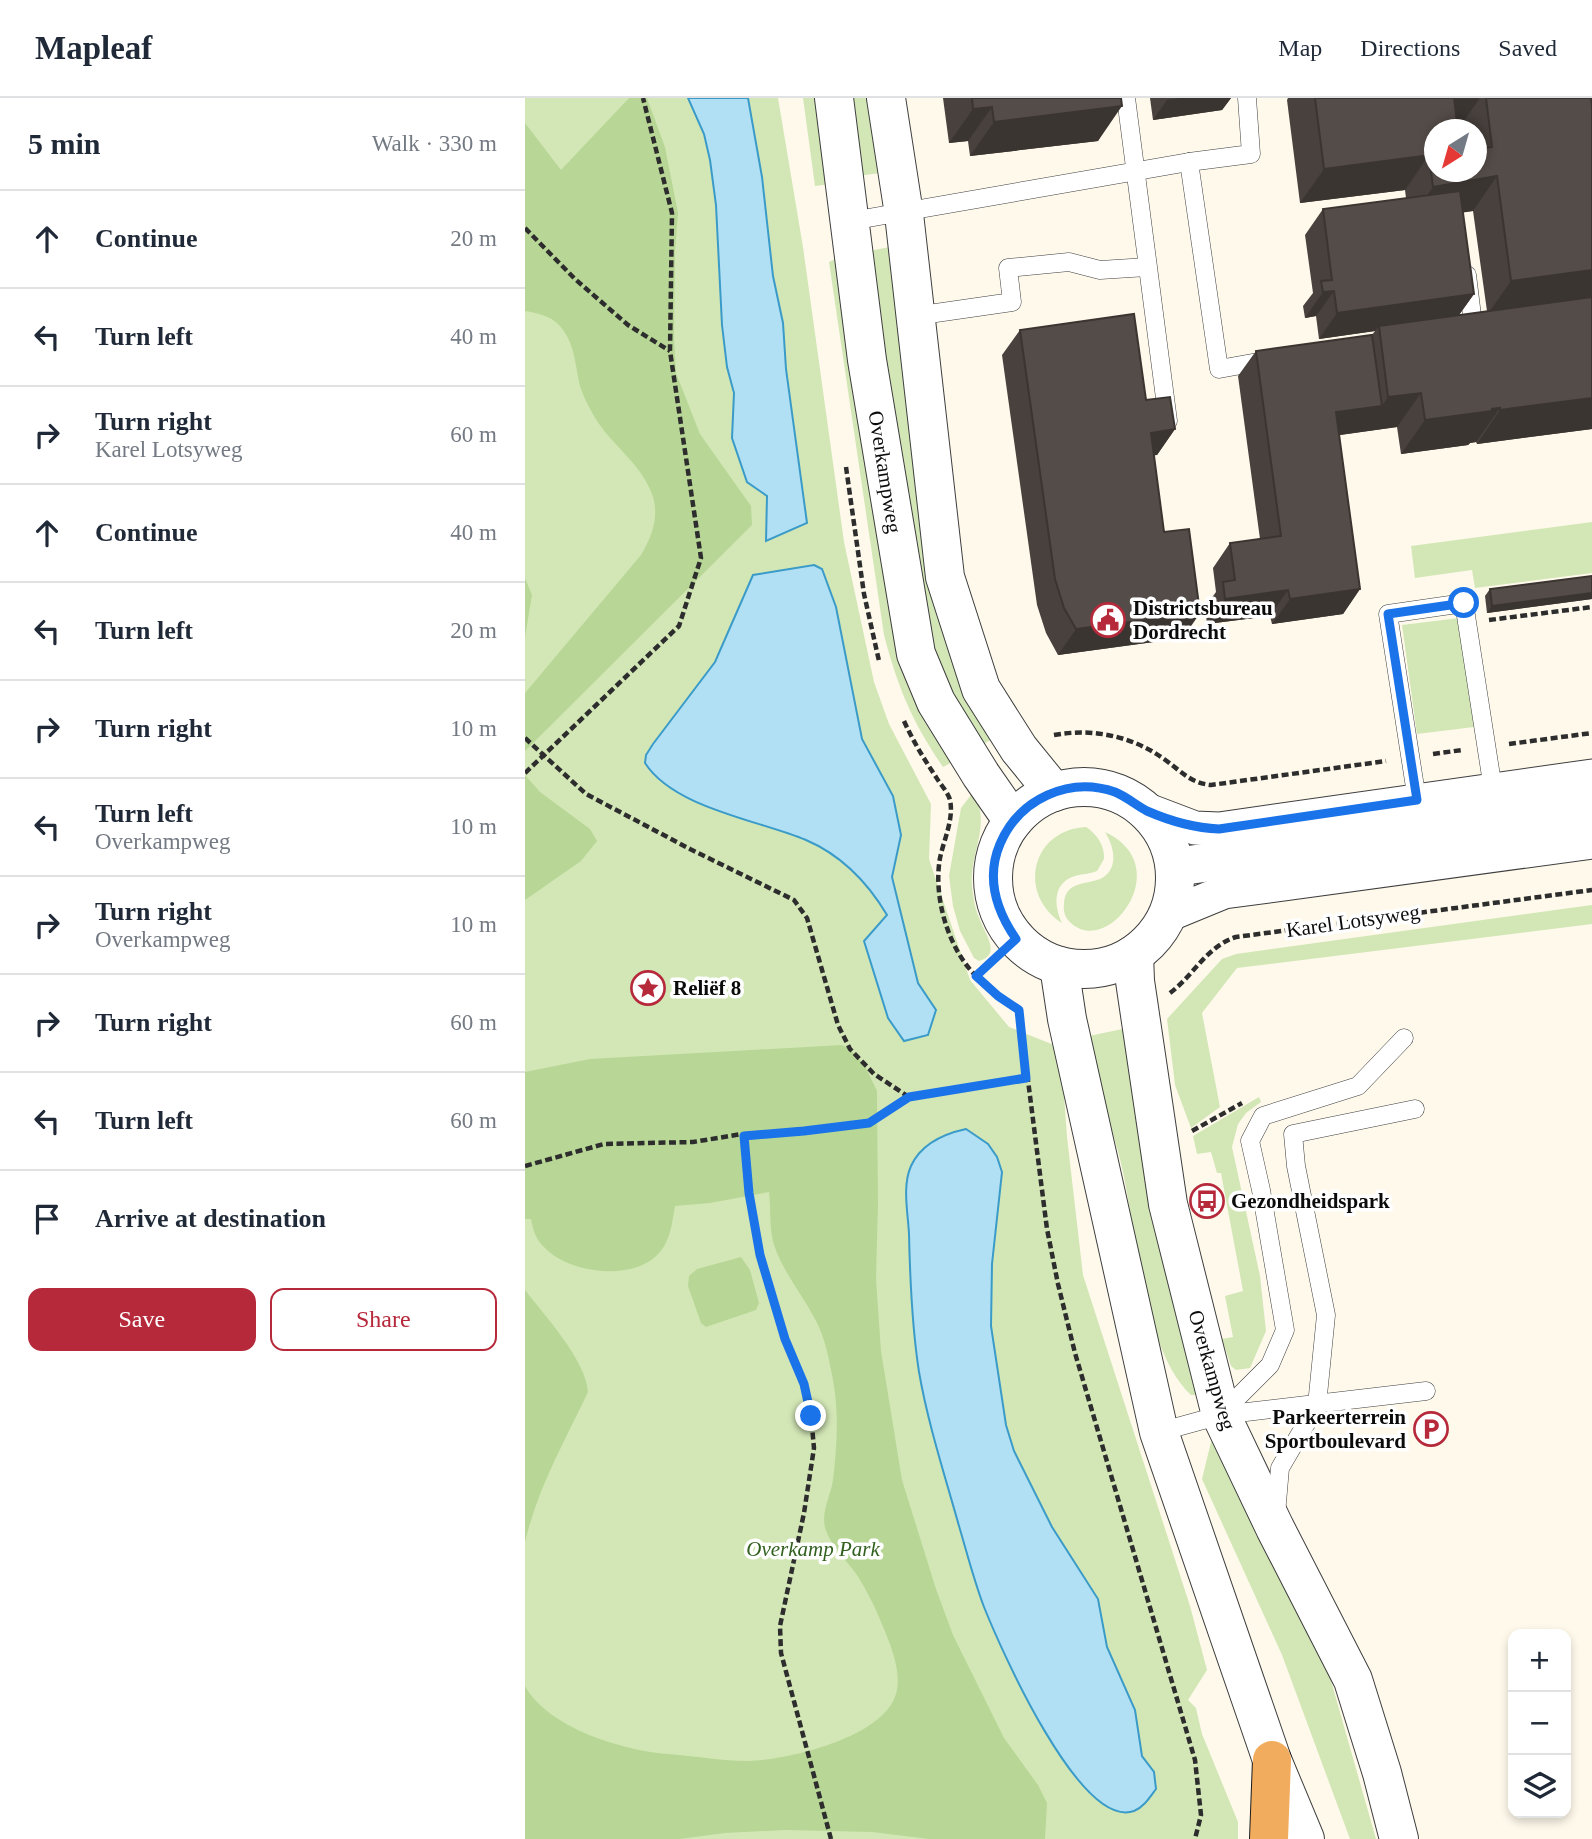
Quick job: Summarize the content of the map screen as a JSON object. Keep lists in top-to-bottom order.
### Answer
{
  "streets": {
    "street": ["Overkampweg"],
    "path": ["Karel Lotsyweg"]
  },
  "crossings": [
    ["Overkampweg", "Karel Lotsyweg"]
  ],
  "parks": ["Overkamp Park"],
  "places": {
    "public building": ["Districtsbureau Dordrecht"],
    "place": ["Reliëf 8"],
    "bus stop": ["Gezondheidspark"],
    "parking": ["Parkeerterrein Sportboulevard"]
  },
  "north": "bottom left",
  "page": {
    "header": "Mapleaf",
    "nav": ["Map", "Directions", "Saved"],
    "heading": ["5 min", "Walk · 330 m"],
    "list": [
      ["Continue", "20 m"],
      ["Turn left", "40 m"],
      ["Turn right", "Karel Lotsyweg", "60 m"],
      ["Continue", "40 m"],
      ["Turn left", "20 m"],
      ["Turn right", "10 m"],
      ["Turn left", "Overkampweg", "10 m"],
      ["Turn right", "Overkampweg", "10 m"],
      ["Turn right", "60 m"],
      ["Turn left", "60 m"],
      "Arrive at destination"
    ],
    "buttons": ["Save", "Share"],
    "map_buttons": ["+", "−"]
  }
}
